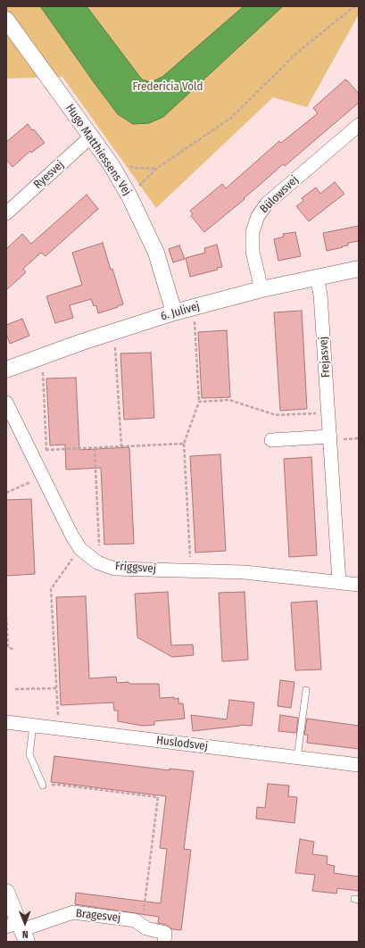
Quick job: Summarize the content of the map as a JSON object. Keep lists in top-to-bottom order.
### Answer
{
  "streets": {
    "street": [
      "Hugo Matthiessens Vej",
      "Ryesvej",
      "Bülowsvej",
      "6. Julivej",
      "Frejasvej",
      "Friggsvej",
      "Huslodsvej",
      "Bragesvej"
    ]
  },
  "crossings": [
    ["Hugo Matthiessens Vej", "Ryesvej"],
    ["Hugo Matthiessens Vej", "6. Julivej"],
    ["Bülowsvej", "6. Julivej"],
    ["6. Julivej", "Frejasvej"],
    ["Frejasvej", "Friggsvej"]
  ],
  "parks": ["Fredericia Vold"],
  "north": "bottom"
}
